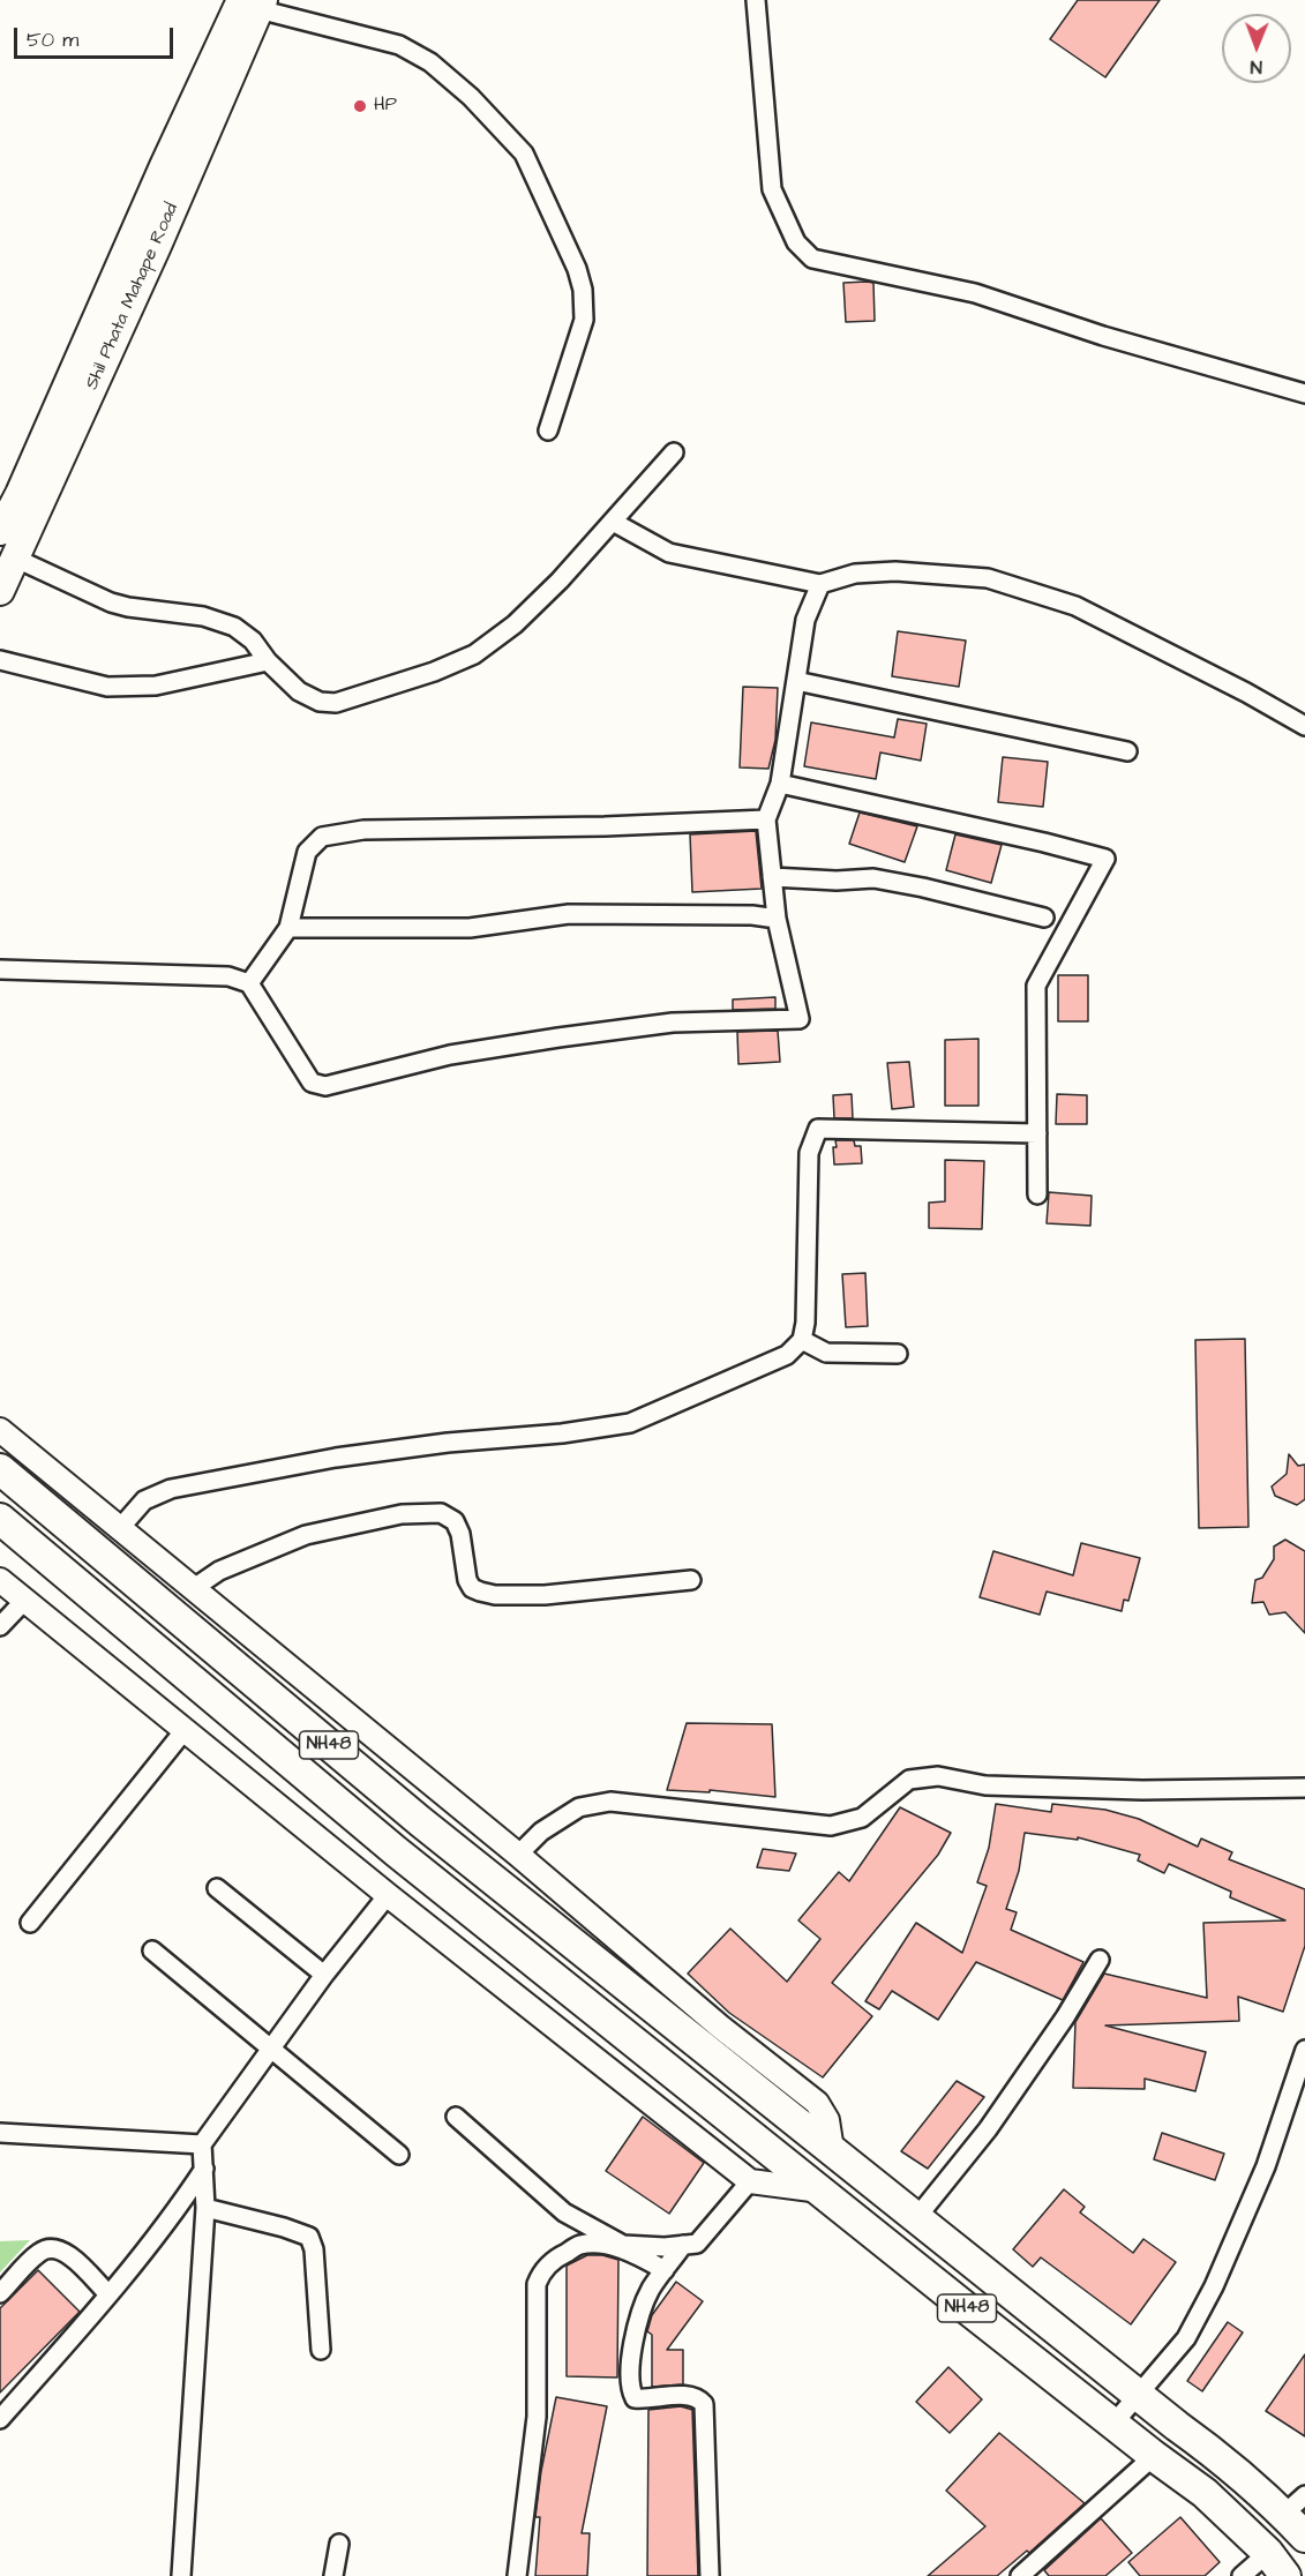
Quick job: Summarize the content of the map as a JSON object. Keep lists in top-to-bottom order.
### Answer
{
  "streets": {
    "highway": ["NH48"],
    "main road": ["Shil Phata Mahape Road"]
  },
  "places": ["HP"],
  "scale_bar": "50 m",
  "north": "bottom"
}
